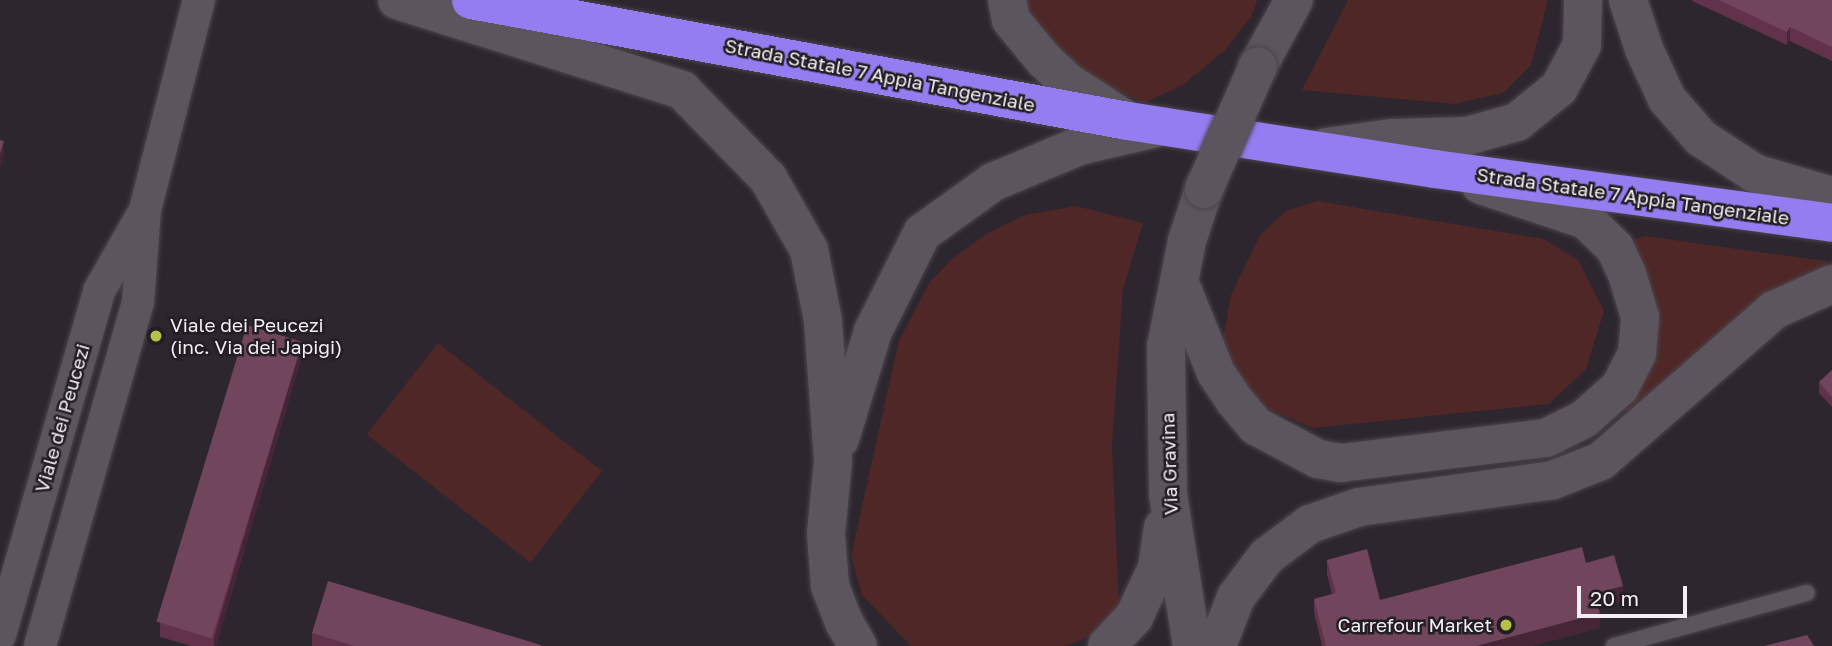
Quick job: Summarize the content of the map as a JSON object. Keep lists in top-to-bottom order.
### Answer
{
  "streets": {
    "highway": ["Strada Statale 7 Appia Tangenziale"],
    "main road": ["Via Gravina"],
    "street": ["Viale dei Peucezi"]
  },
  "places": ["Viale dei Peucezi (inc. Via dei Japigi)", "Carrefour Market"],
  "scale_bar": "20 m"
}
